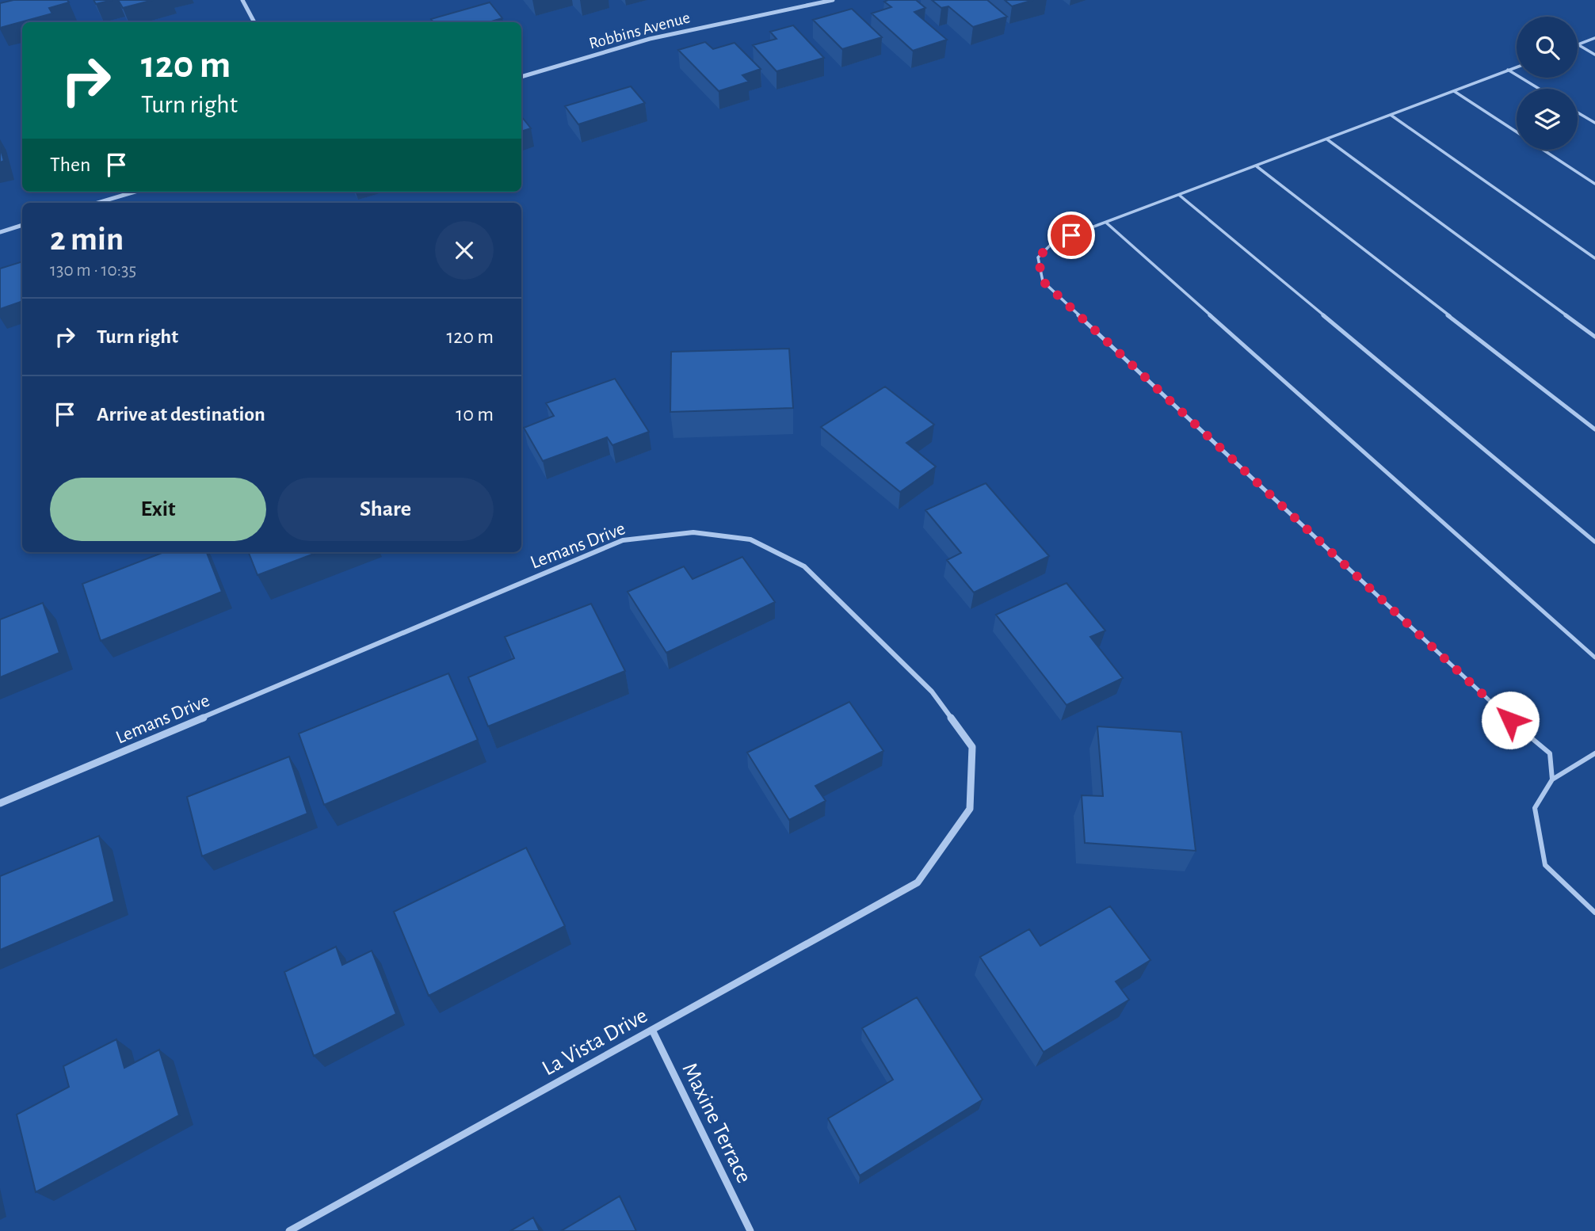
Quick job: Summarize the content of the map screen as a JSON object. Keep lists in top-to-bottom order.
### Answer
{
  "streets": {
    "street": [
      "Robbins Avenue",
      "Lemans Drive",
      "La Vista Drive",
      "Maxine Terrace"
    ]
  },
  "crossings": [
    ["Lemans Drive", "La Vista Drive"],
    ["La Vista Drive", "Maxine Terrace"]
  ],
  "page": {
    "turn": ["120 m", "Turn right"],
    "then": "Then",
    "heading": ["2 min", "130 m · 10:35"],
    "list": [
      {
        "name": "Turn right",
        "value": "120 m"
      },
      {
        "name": "Arrive at destination",
        "value": "10 m"
      }
    ],
    "buttons": ["Exit", "Share"]
  }
}
